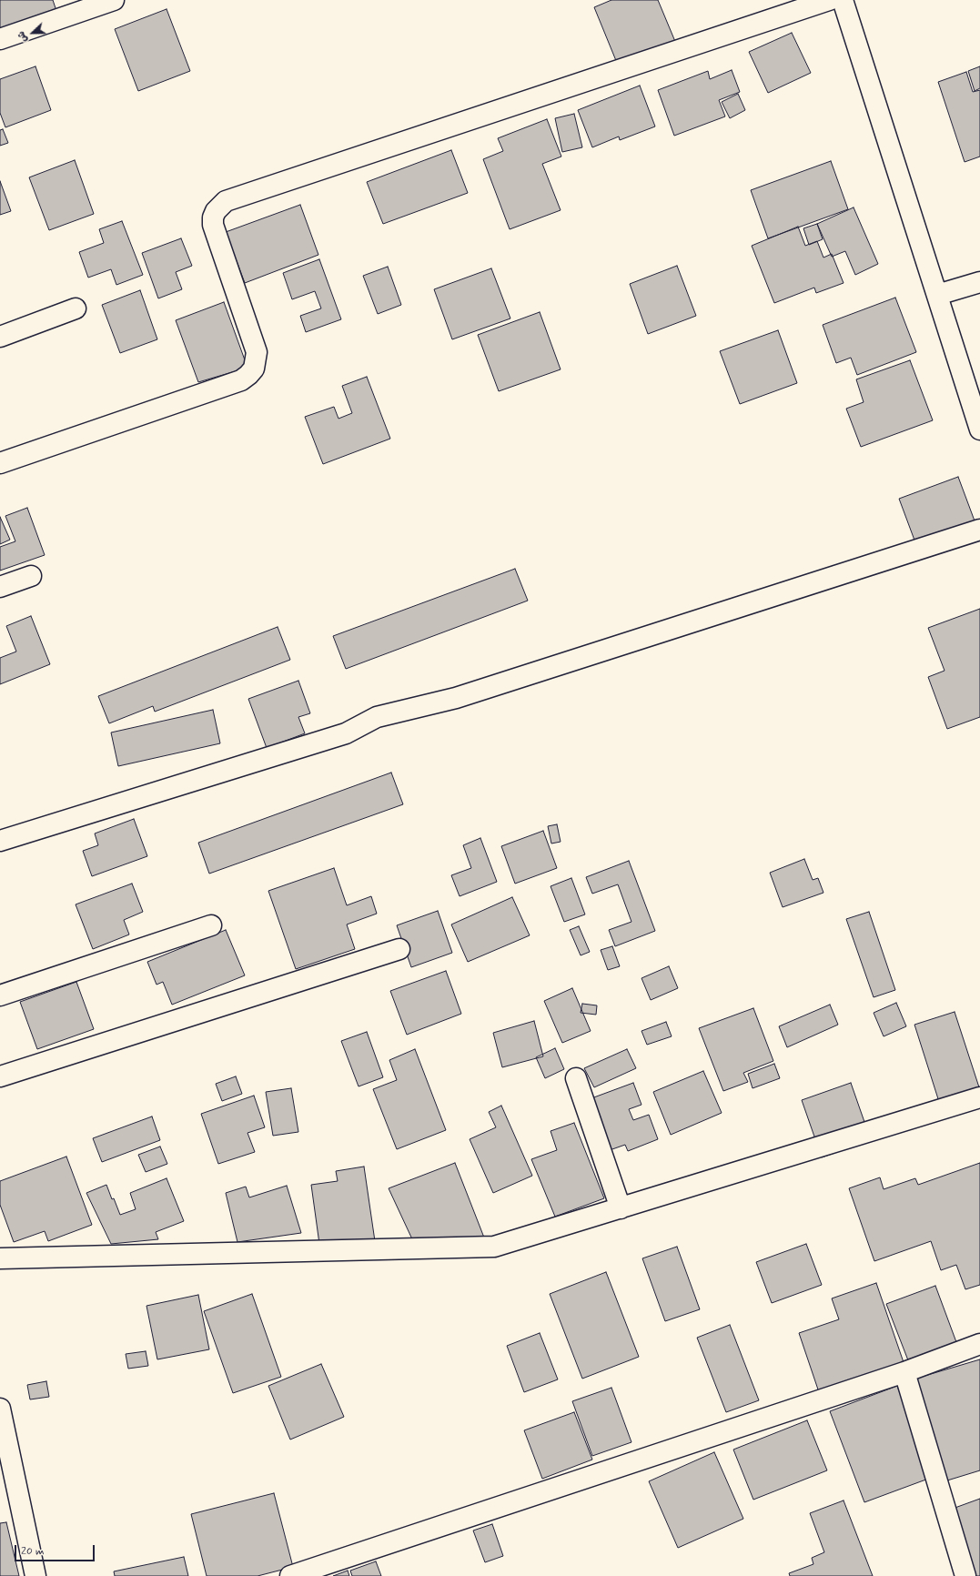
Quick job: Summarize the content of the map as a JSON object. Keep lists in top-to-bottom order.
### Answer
{
  "scale_bar": "20 m",
  "north": "left"
}
